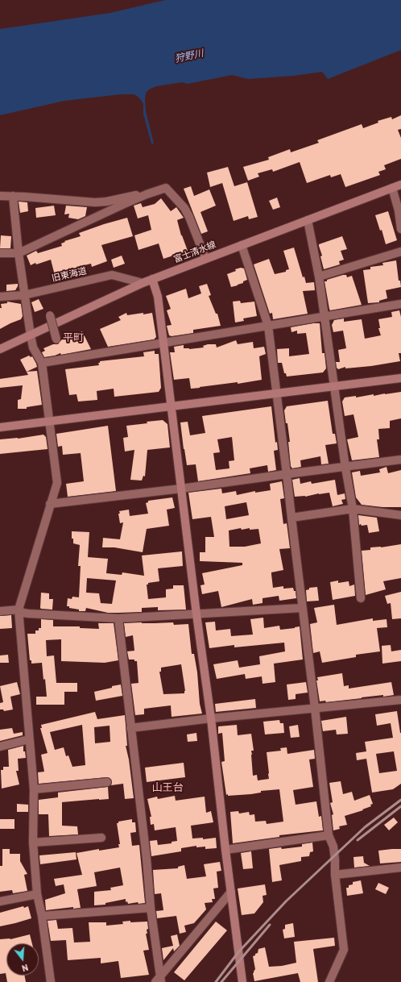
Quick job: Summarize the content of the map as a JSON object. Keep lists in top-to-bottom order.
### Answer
{
  "streets": {
    "street": ["富士清水線", "旧東海道"]
  },
  "crossings": [
    ["富士清水線", "旧東海道"]
  ],
  "districts": ["平町", "山王台"],
  "water": ["狩野川"],
  "north": "bottom"
}
